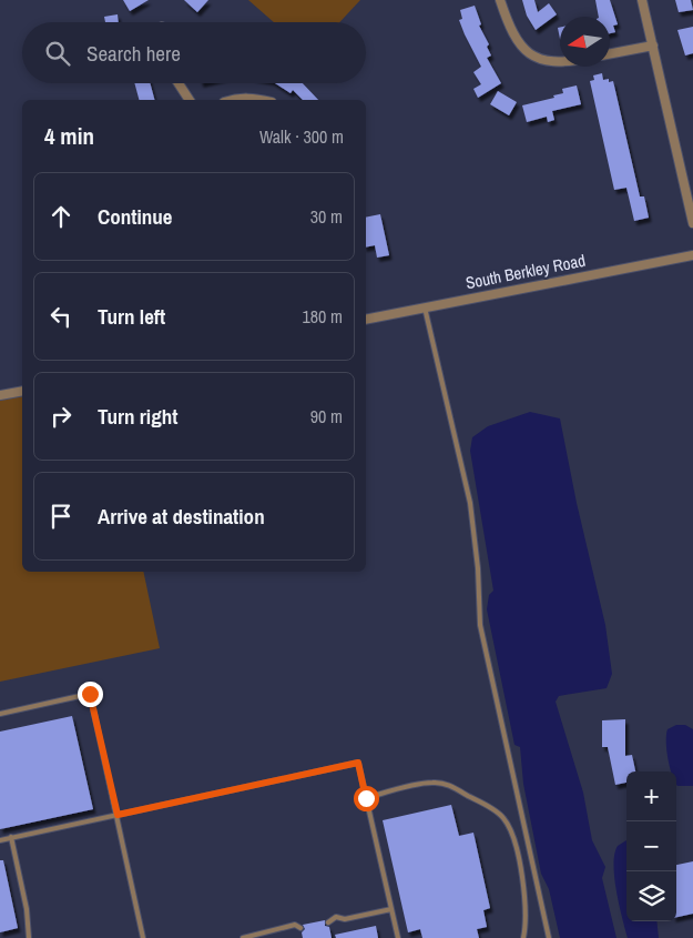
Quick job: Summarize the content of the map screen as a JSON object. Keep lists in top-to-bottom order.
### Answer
{
  "streets": {
    "street": ["South Berkley Road"]
  },
  "north": "left",
  "page": {
    "search": "Search here",
    "heading": ["4 min", "Walk · 300 m"],
    "list": [
      ["Continue", "30 m"],
      ["Turn left", "180 m"],
      ["Turn right", "90 m"],
      "Arrive at destination"
    ],
    "map_buttons": ["+", "−"]
  }
}
